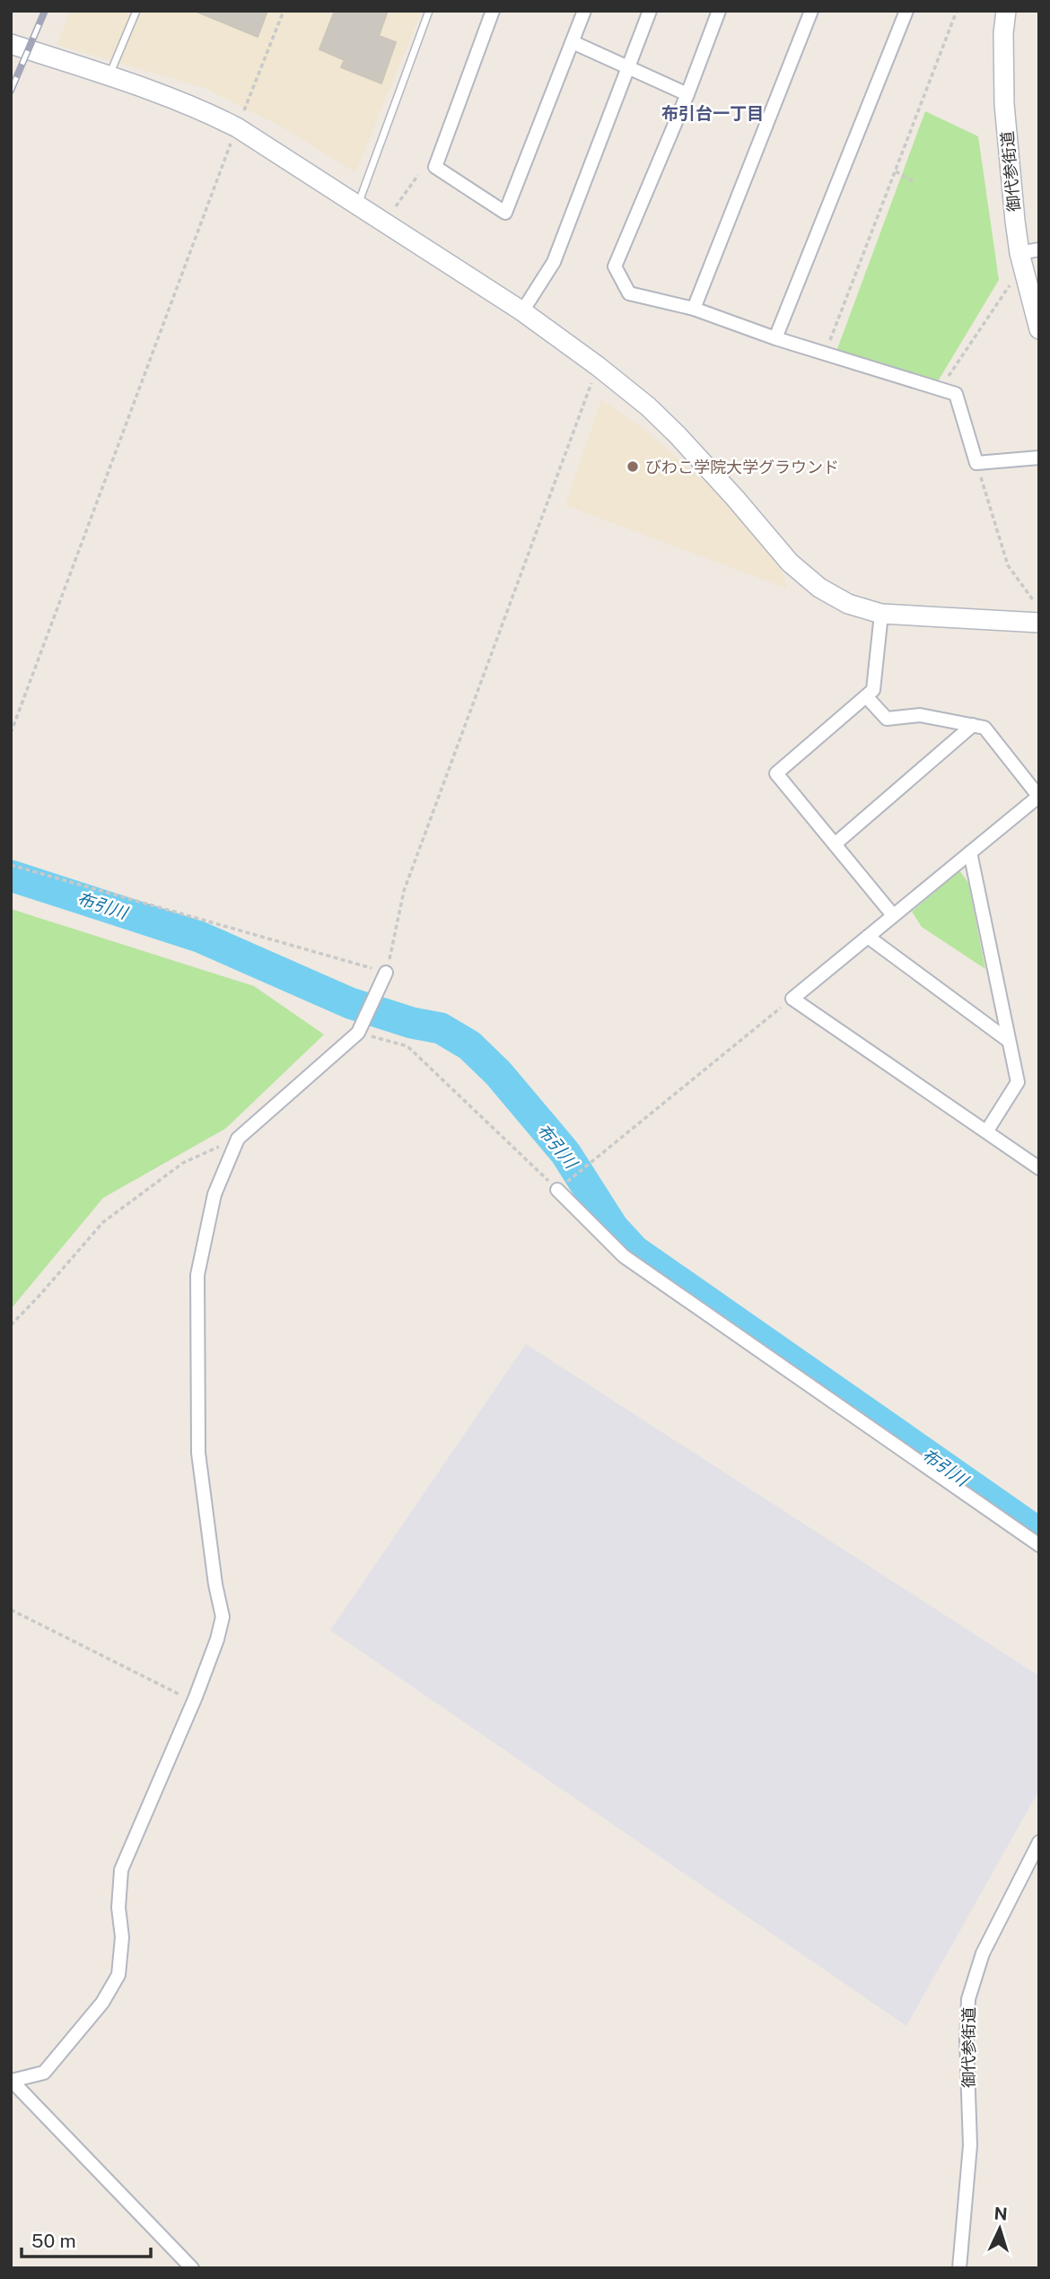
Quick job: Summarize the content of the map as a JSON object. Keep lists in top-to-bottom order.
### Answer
{
  "streets": {
    "street": ["御代参街道"]
  },
  "districts": ["布引台一丁目"],
  "water": ["布引川"],
  "places": ["びわこ学院大学グラウンド"],
  "scale_bar": "50 m",
  "north": "top"
}
